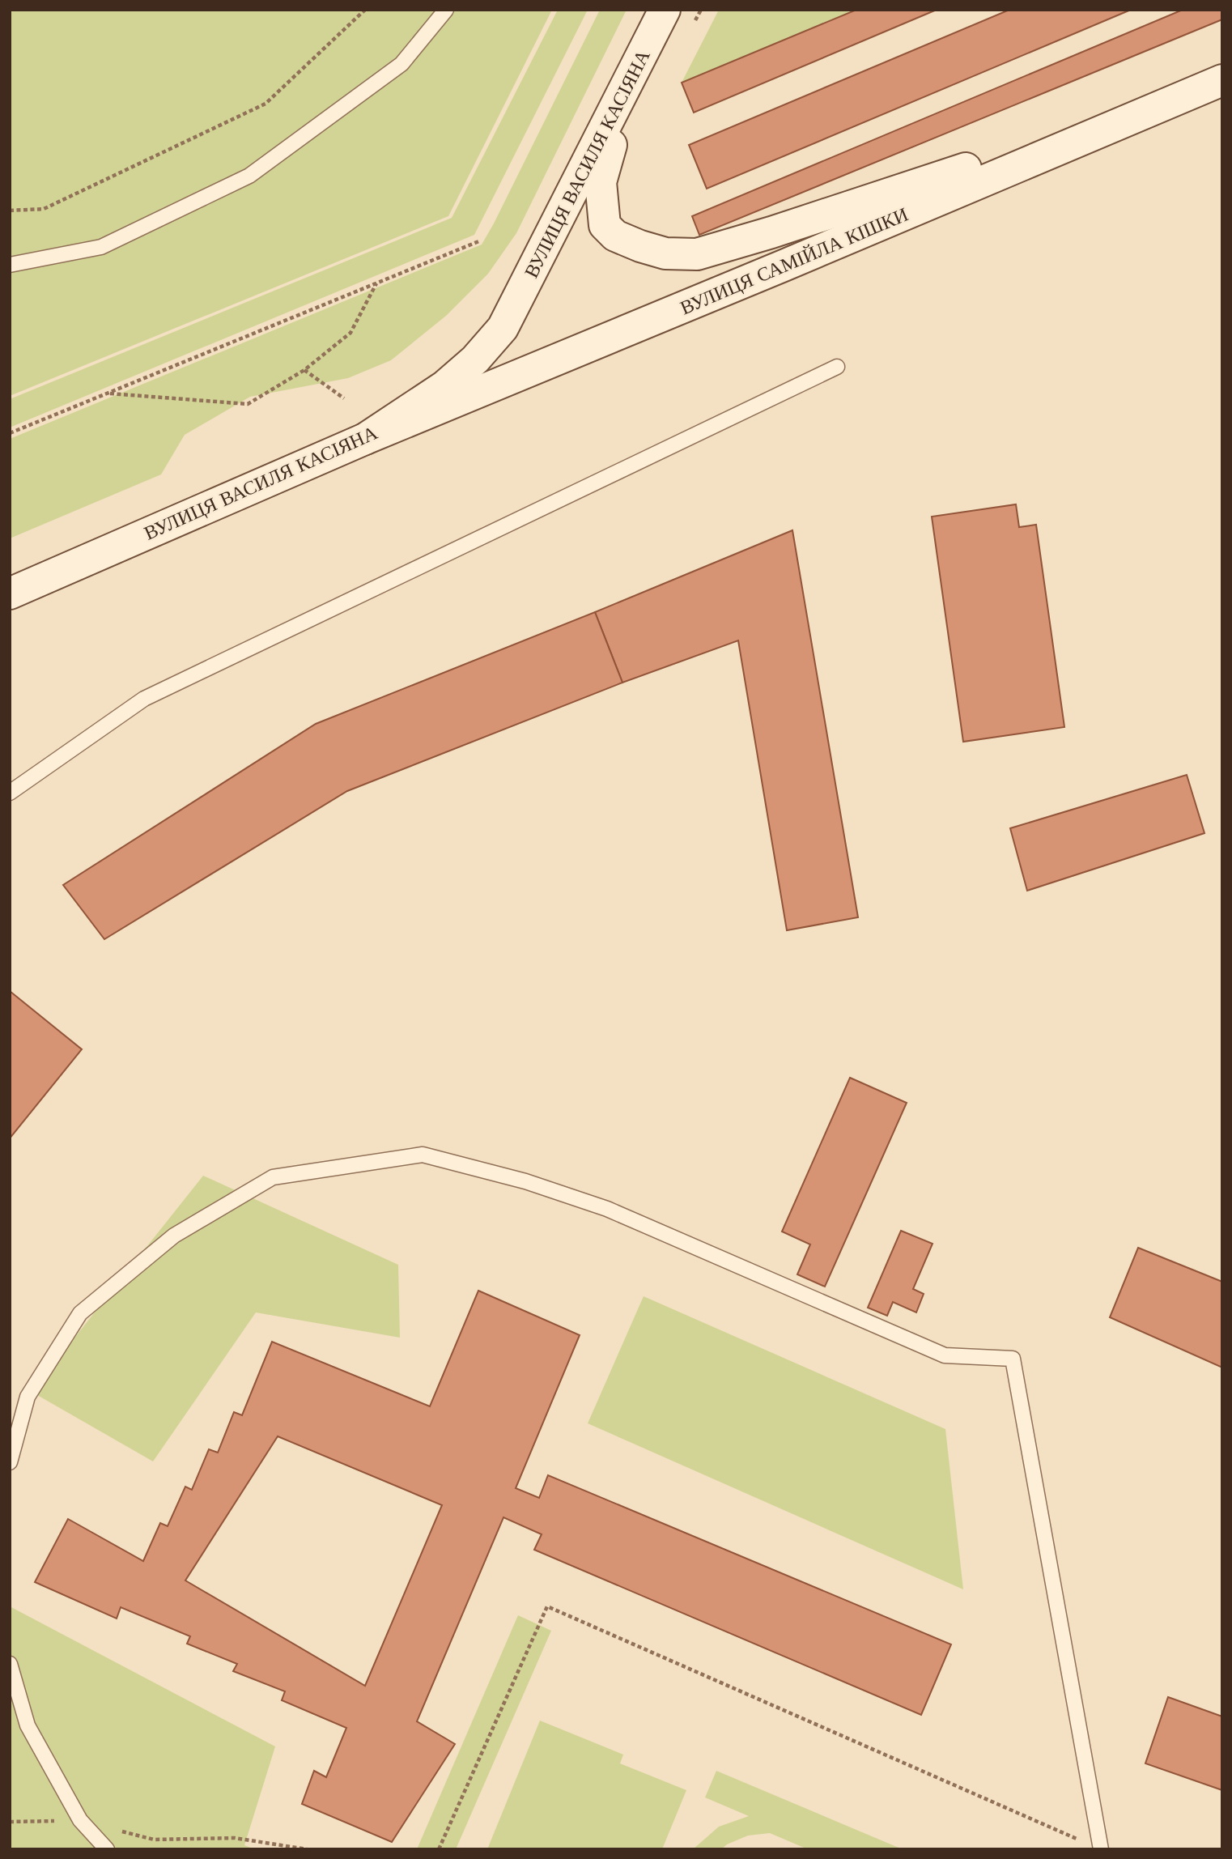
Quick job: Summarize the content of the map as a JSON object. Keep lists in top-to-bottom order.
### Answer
{
  "streets": {
    "street": ["ВУЛИЦЯ ВАСИЛЯ КАСІЯНА", "ВУЛИЦЯ САМІЙЛА КІШКИ"]
  },
  "crossings": [
    ["ВУЛИЦЯ ВАСИЛЯ КАСІЯНА", "ВУЛИЦЯ САМІЙЛА КІШКИ"]
  ]
}
